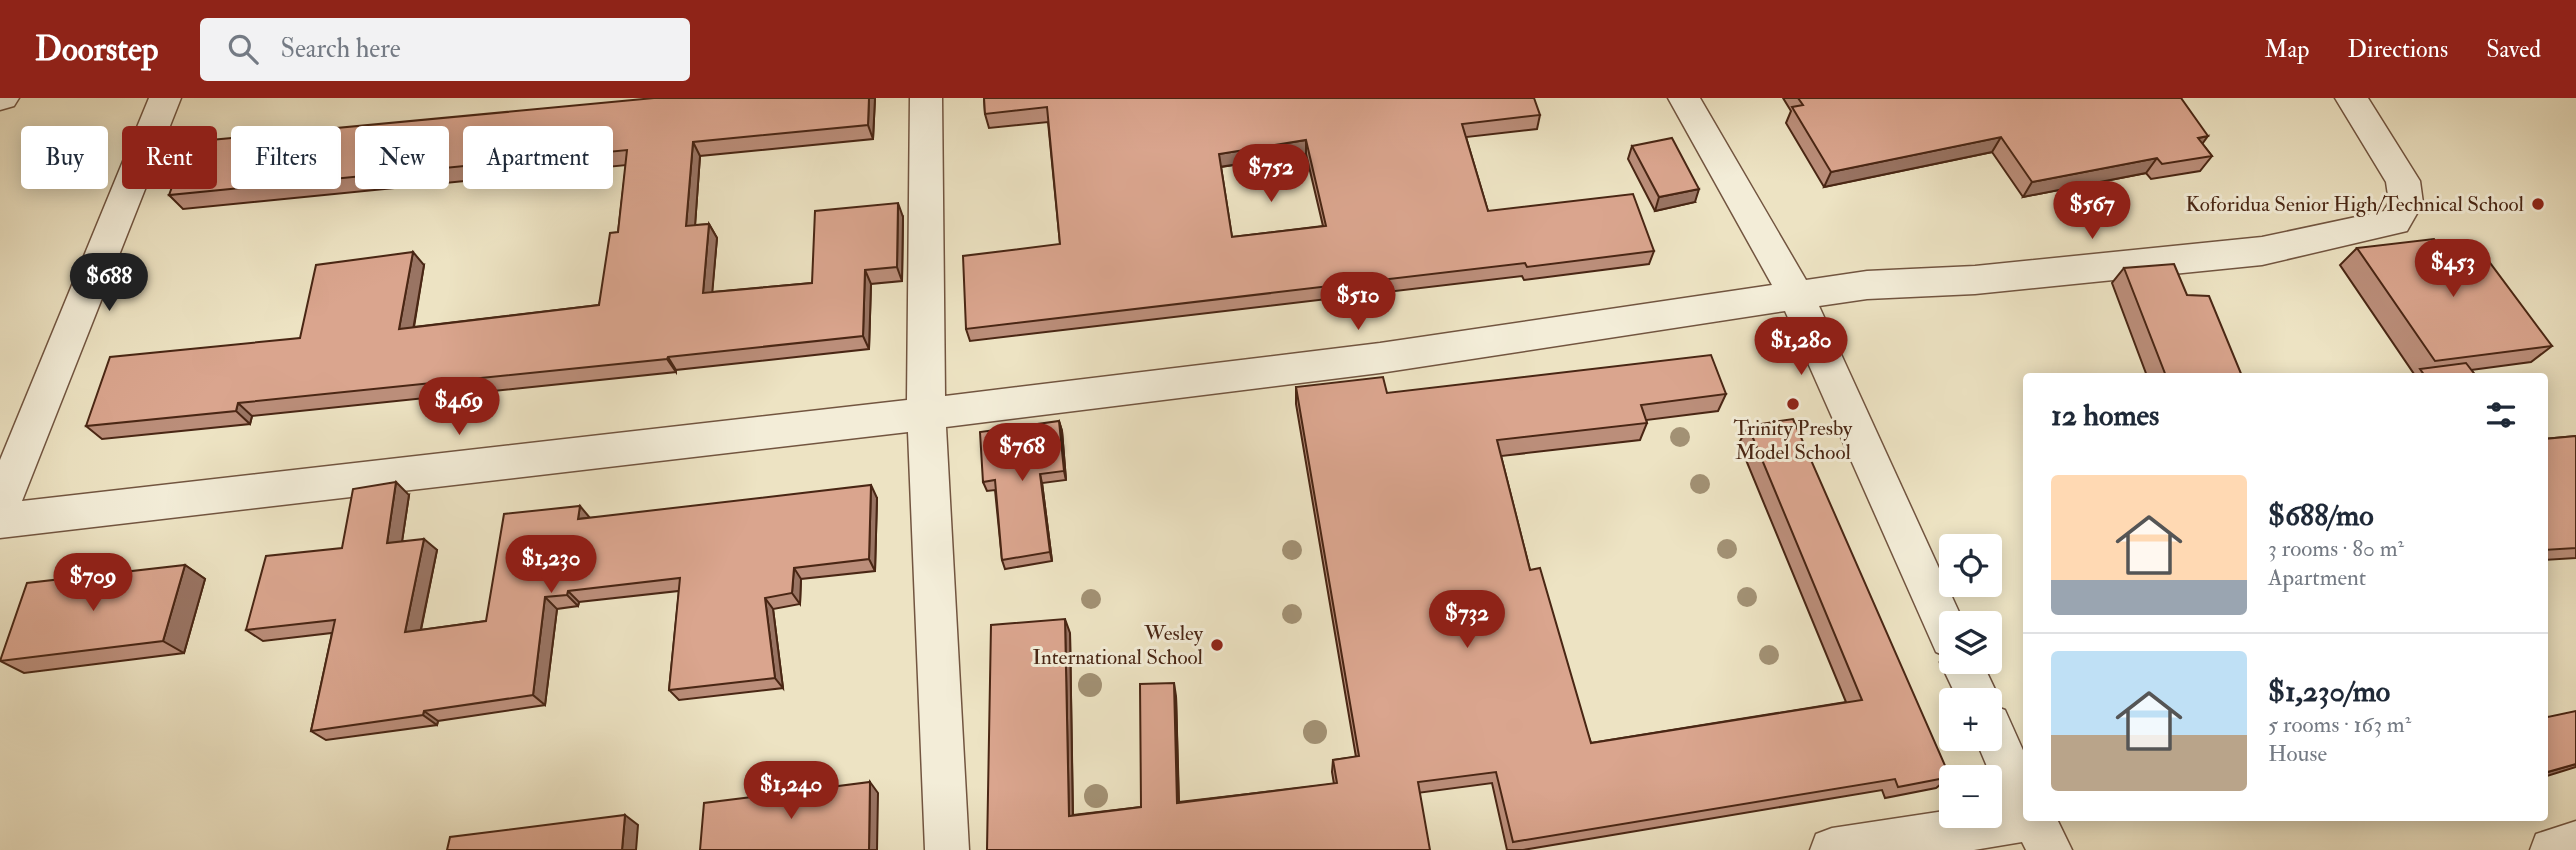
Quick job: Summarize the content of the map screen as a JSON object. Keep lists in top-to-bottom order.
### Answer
{
  "places": ["Koforidua Senior High/Technical School", "Trinity Presby Model School", "Wesley International School"],
  "page": {
    "header": "Doorstep",
    "search": "Search here",
    "nav": ["Map", "Directions", "Saved"],
    "chip": [
      "Buy",
      "Rent",
      "Filters",
      "New",
      "Apartment"
    ],
    "price": [
      "$752",
      "$567",
      "$453",
      "$688",
      "$510",
      "$1,280",
      "$469",
      "$768",
      "$1,230",
      "$709",
      "$732",
      "$1,240"
    ],
    "heading": "12 homes",
    "list": [
      {
        "name": "$688/mo",
        "note": "3 rooms · 80 m² · Apartment"
      },
      {
        "name": "$1,230/mo",
        "note": "5 rooms · 163 m² · House"
      }
    ],
    "map_buttons": ["+", "−"]
  }
}
